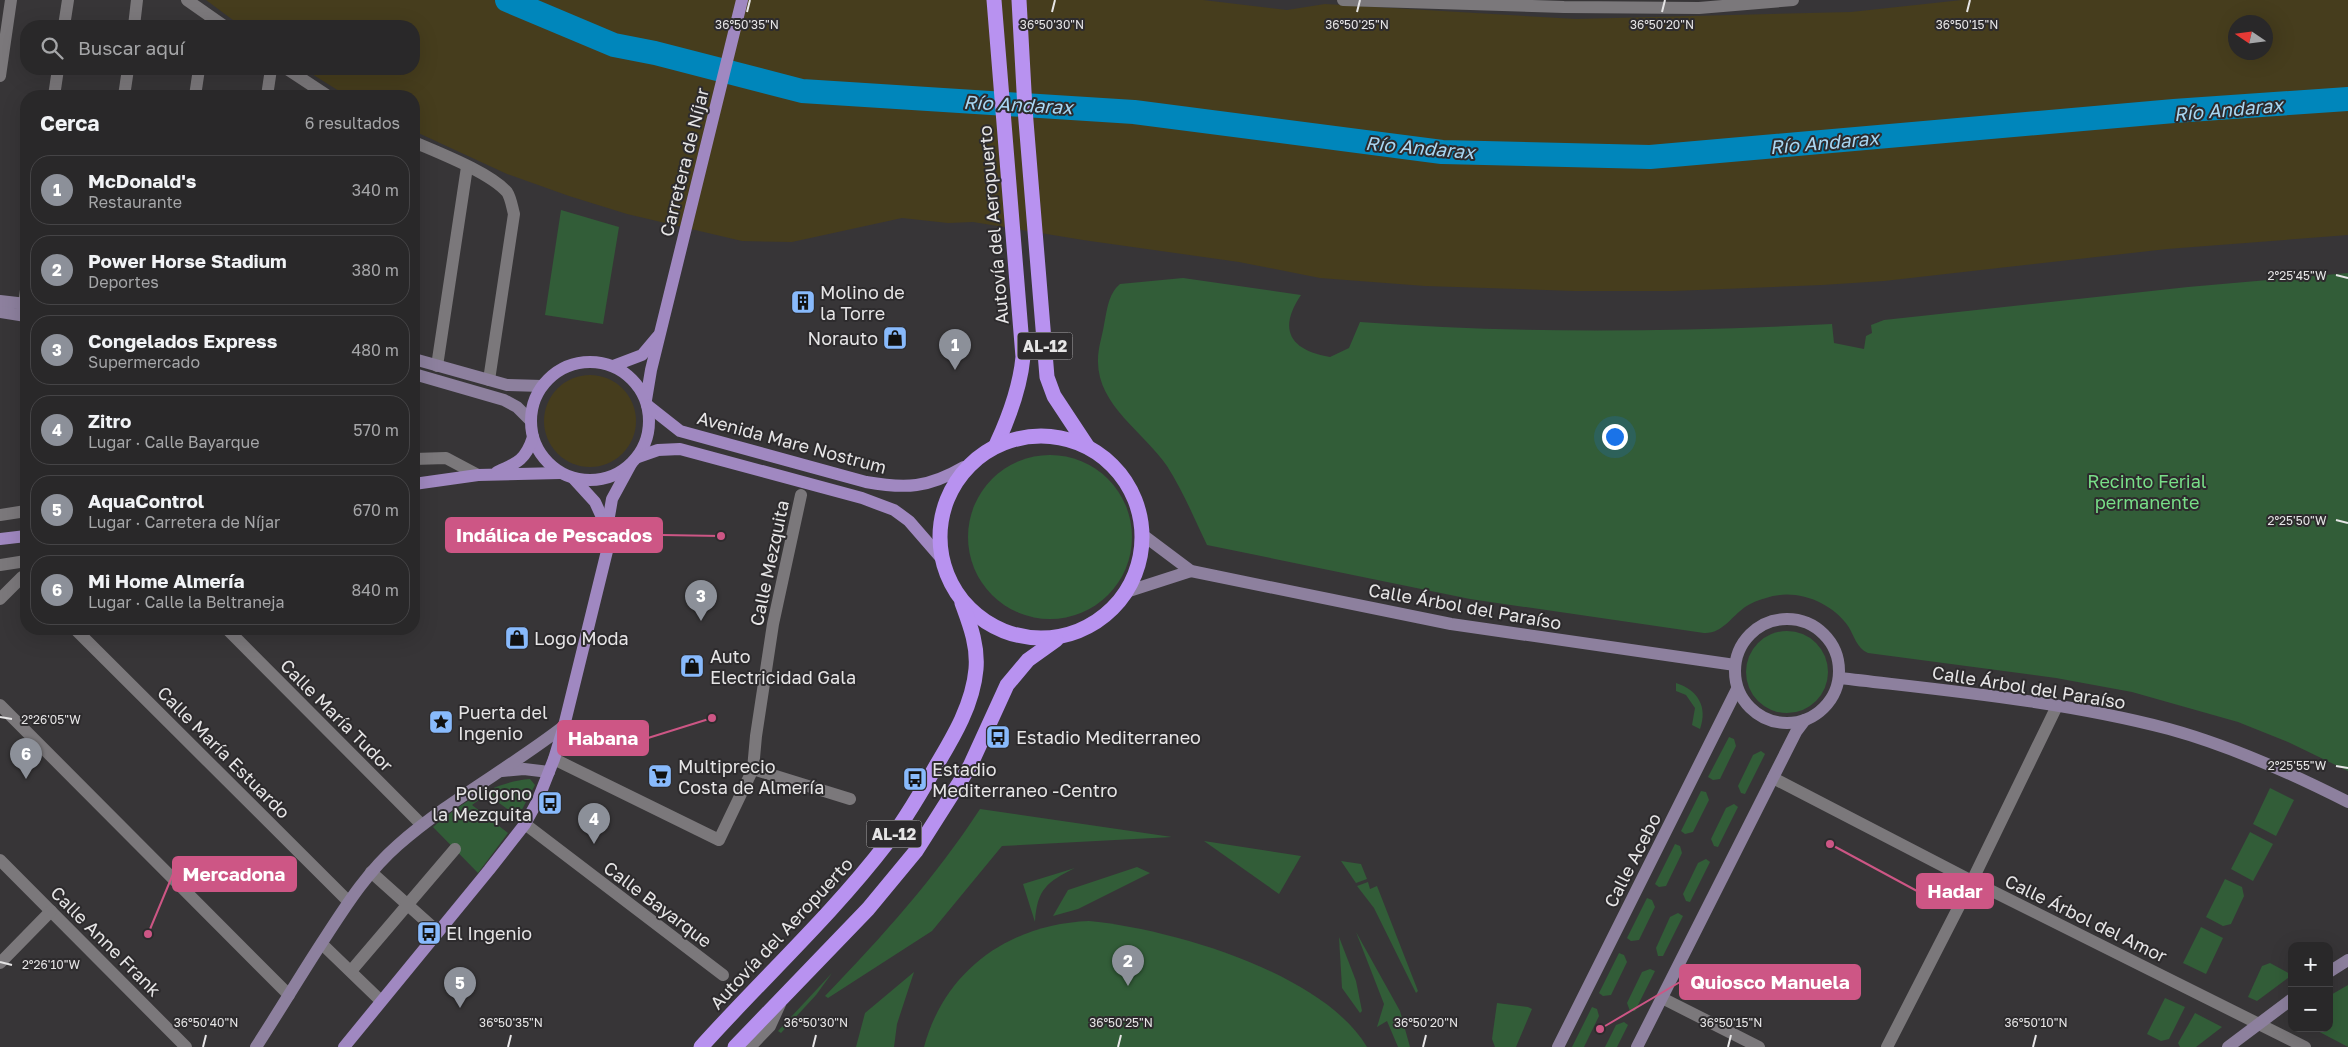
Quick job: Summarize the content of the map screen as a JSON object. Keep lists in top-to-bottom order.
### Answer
{
  "streets": {
    "highway": ["Autovía del Aeropuerto", "AL-12"],
    "main road": ["Carretera de Níjar", "Avenida Mare Nostrum"],
    "street": [
      "Calle Mezquita",
      "Calle Árbol del Paraíso",
      "Calle María Tudor",
      "Calle María Estuardo",
      "Calle Acebo",
      "Calle Bayarque",
      "Calle Árbol del Amor",
      "Calle Anne Frank"
    ]
  },
  "crossings": [
    ["Carretera de Níjar", "Avenida Mare Nostrum"],
    ["Autovía del Aeropuerto", "AL-12"],
    ["AL-12", "Avenida Mare Nostrum"],
    ["Calle Árbol del Paraíso", "Calle Acebo"]
  ],
  "water": ["Río Andarax"],
  "parks": ["Recinto Ferial permanente"],
  "places": {
    "building": ["Molino de la Torre"],
    "shop": ["Norauto", "Logo Moda", "Auto Electricidad Gala"],
    "other": [
      "Indálica de Pescados",
      "Habana",
      "Hadar",
      "Mercadona",
      "Quiosco Manuela"
    ],
    "place": ["Puerta del Ingenio"],
    "bus stop": [
      "Estadio Mediterraneo",
      "Estadio Mediterraneo -Centro",
      "Poligono la Mezquita",
      "El Ingenio"
    ],
    "supermarket": ["Multiprecio Costa de Almería"]
  },
  "north": "left",
  "page": {
    "search": "Buscar aquí",
    "heading": ["Cerca", "6 resultados"],
    "list": [
      {
        "mark": "1",
        "name": "McDonald's",
        "note": "Restaurante",
        "value": "340 m"
      },
      {
        "mark": "2",
        "name": "Power Horse Stadium",
        "note": "Deportes",
        "value": "380 m"
      },
      {
        "mark": "3",
        "name": "Congelados Express",
        "note": "Supermercado",
        "value": "480 m"
      },
      {
        "mark": "4",
        "name": "Zitro",
        "note": "Lugar · Calle Bayarque",
        "value": "570 m"
      },
      {
        "mark": "5",
        "name": "AquaControl",
        "note": "Lugar · Carretera de Níjar",
        "value": "670 m"
      },
      {
        "mark": "6",
        "name": "Mi Home Almería",
        "note": "Lugar · Calle la Beltraneja",
        "value": "840 m"
      }
    ],
    "pins": [
      "1",
      "3",
      "6",
      "4",
      "2",
      "5"
    ],
    "map_buttons": ["+", "−"]
  },
  "coordinates": [
    "36°50'35\"N",
    "36°50'30\"N",
    "36°50'25\"N",
    "36°50'20\"N",
    "36°50'15\"N",
    "2°25'45\"W",
    "2°25'50\"W",
    "2°26'05\"W",
    "2°25'55\"W",
    "2°26'10\"W",
    "36°50'40\"N",
    "36°50'10\"N"
  ]
}
